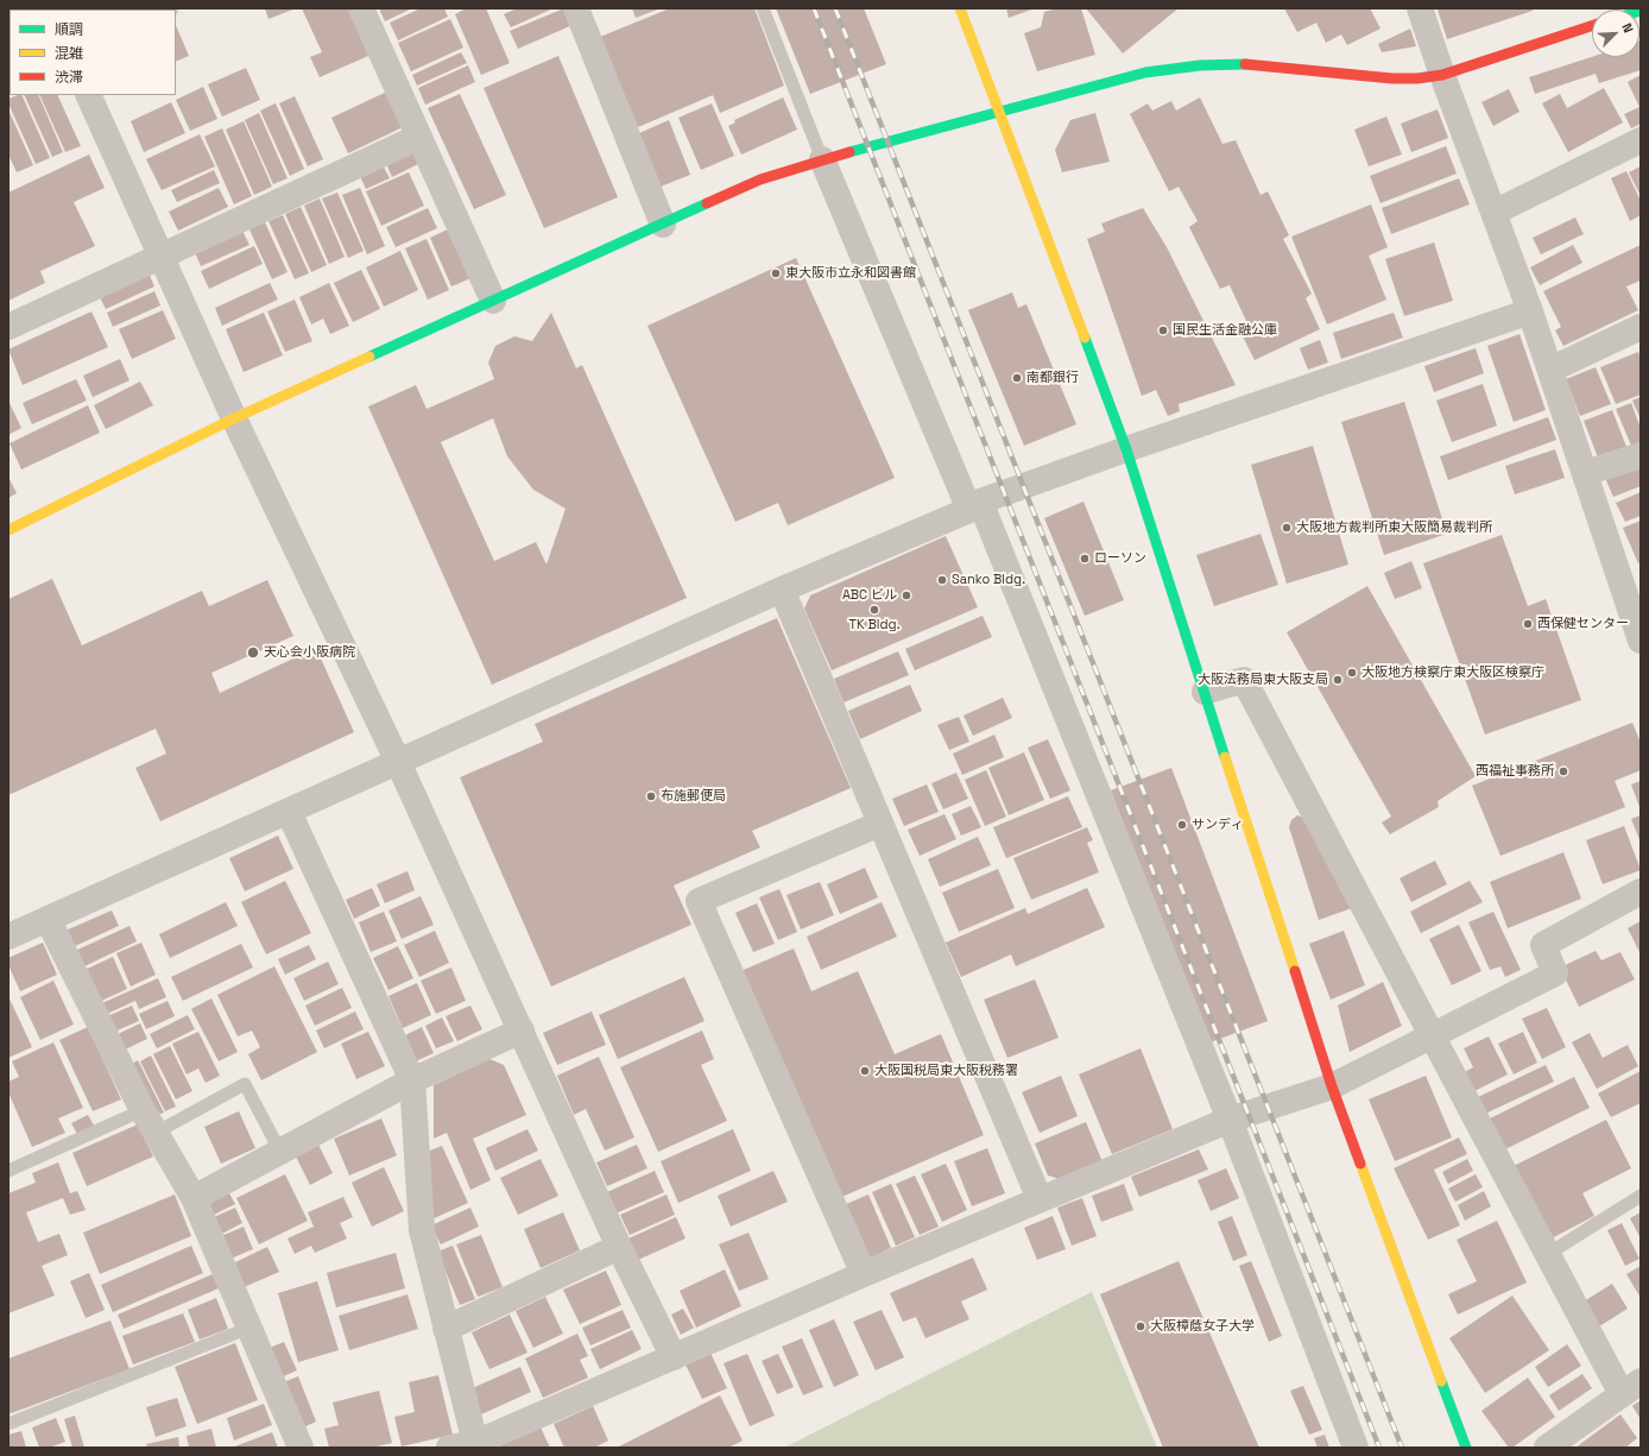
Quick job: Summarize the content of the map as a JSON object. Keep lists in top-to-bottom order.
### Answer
{
  "places": [
    "東大阪市立永和図書館",
    "国民生活金融公庫",
    "南都銀行",
    "大阪地方裁判所東大阪簡易裁判所",
    "ローソン",
    "Sanko Bldg.",
    "ABC ビル",
    "TK Bldg.",
    "西保健センター",
    "天心会小阪病院",
    "大阪地方検察庁東大阪区検察庁",
    "大阪法務局東大阪支局",
    "西福祉事務所",
    "布施郵便局",
    "サンディ",
    "大阪国税局東大阪税務署",
    "大阪樟蔭女子大学"
  ],
  "legend": ["順調", "混雑", "渋滞"],
  "north": "top right"
}
